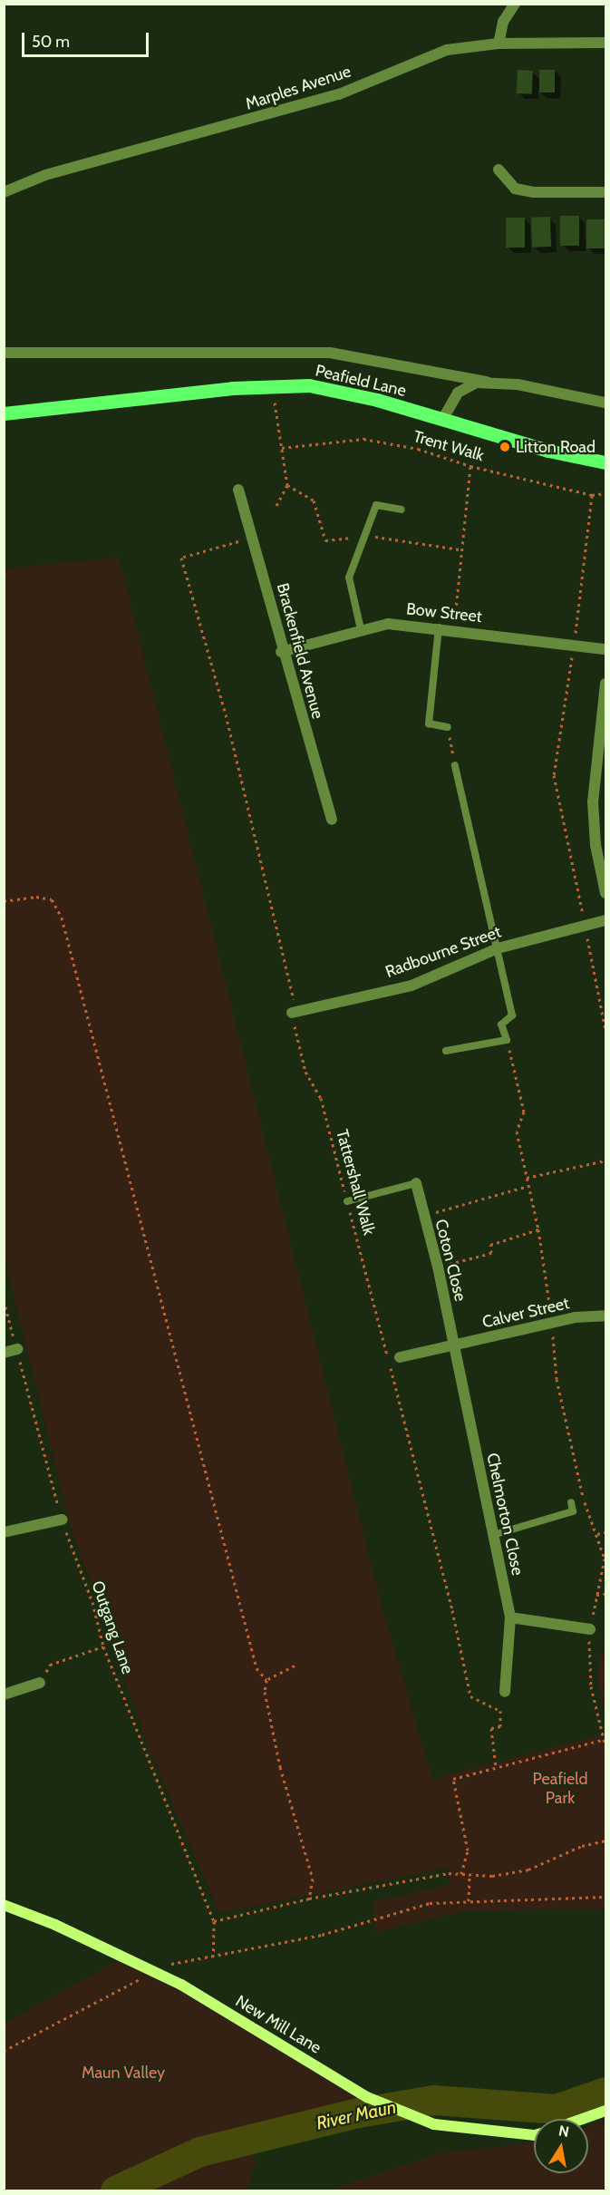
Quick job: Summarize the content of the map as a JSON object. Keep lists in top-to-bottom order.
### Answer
{
  "streets": {
    "main road": ["Peafield Lane"],
    "street": [
      "Marples Avenue",
      "Bow Street",
      "Brackenfield Avenue",
      "Radbourne Street",
      "Coton Close",
      "Calver Street",
      "Chelmorton Close",
      "New Mill Lane"
    ],
    "path": ["Trent Walk", "Tattershall Walk", "Outgang Lane"]
  },
  "crossings": [
    ["Bow Street", "Brackenfield Avenue"],
    ["Brackenfield Avenue", "Tattershall Walk"],
    ["Radbourne Street", "Tattershall Walk"],
    ["Coton Close", "Calver Street"],
    ["Coton Close", "Chelmorton Close"],
    ["Calver Street", "Chelmorton Close"]
  ],
  "water": ["River Maun"],
  "parks": ["Peafield Park", "Maun Valley"],
  "places": ["Litton Road"],
  "scale_bar": "50 m",
  "north": "top"
}
